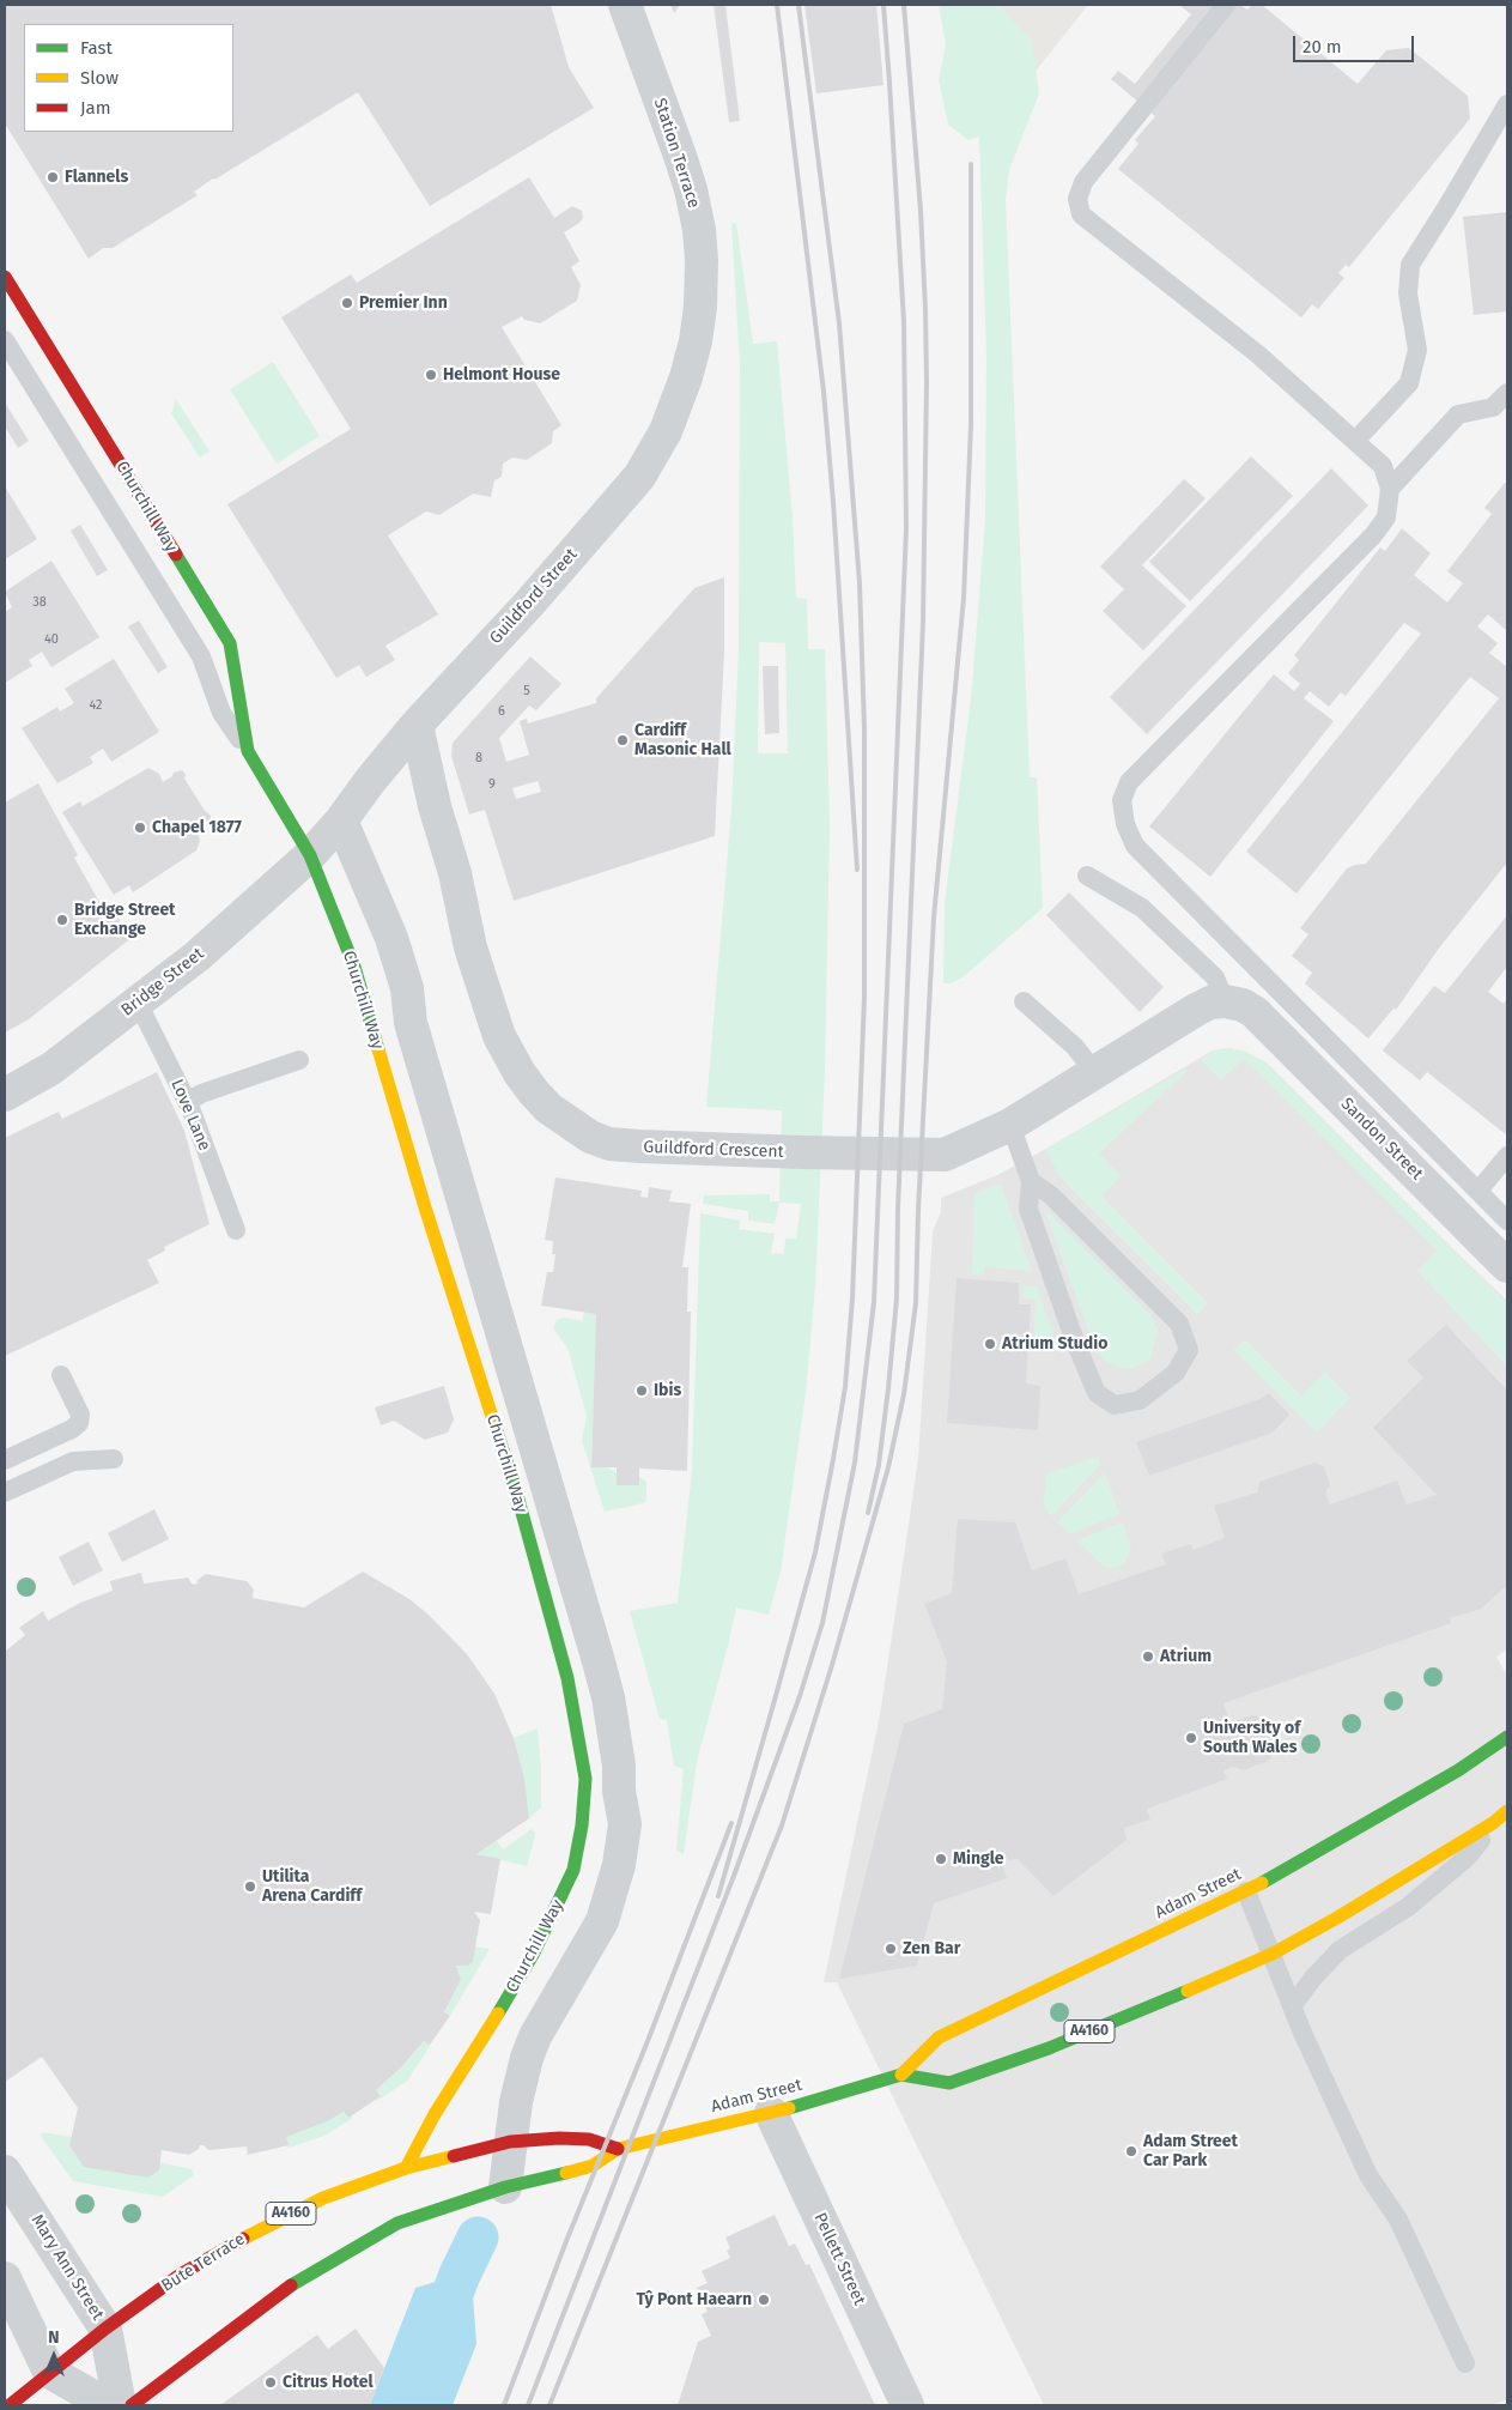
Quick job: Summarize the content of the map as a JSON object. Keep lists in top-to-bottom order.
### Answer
{
  "streets": {
    "main road": [
      "Churchill Way",
      "Adam Street",
      "A4160",
      "Bute Terrace"
    ],
    "street": [
      "Station Terrace",
      "Guildford Street",
      "Bridge Street",
      "Sandon Street",
      "Guildford Crescent",
      "Pellett Street",
      "Mary Ann Street"
    ],
    "lane": ["Love Lane"]
  },
  "crossings": [
    ["Station Terrace", "Guildford Street"],
    ["Churchill Way", "Guildford Street"],
    ["Churchill Way", "Bridge Street"],
    ["Churchill Way", "Adam Street"],
    ["Churchill Way", "A4160"],
    ["Churchill Way", "Bute Terrace"],
    ["Guildford Street", "Bridge Street"],
    ["Guildford Street", "Guildford Crescent"],
    ["Bridge Street", "Love Lane"],
    ["Sandon Street", "Guildford Crescent"],
    ["Adam Street", "A4160"],
    ["Adam Street", "Pellett Street"],
    ["A4160", "Bute Terrace"],
    ["Bute Terrace", "Mary Ann Street"]
  ],
  "places": [
    "Flannels",
    "Premier Inn",
    "Helmont House",
    "Cardiff Masonic Hall",
    "Chapel 1877",
    "Bridge Street Exchange",
    "Atrium Studio",
    "Ibis",
    "Atrium",
    "University of South Wales",
    "Mingle",
    "Utilita Arena Cardiff",
    "Zen Bar",
    "Adam Street Car Park",
    "Tŷ Pont Haearn",
    "Citrus Hotel"
  ],
  "house_numbers": [
    "38",
    "40",
    "5",
    "42",
    "6",
    "8",
    "9"
  ],
  "legend": ["Fast", "Slow", "Jam"],
  "scale_bar": "20 m",
  "north": "top"
}
